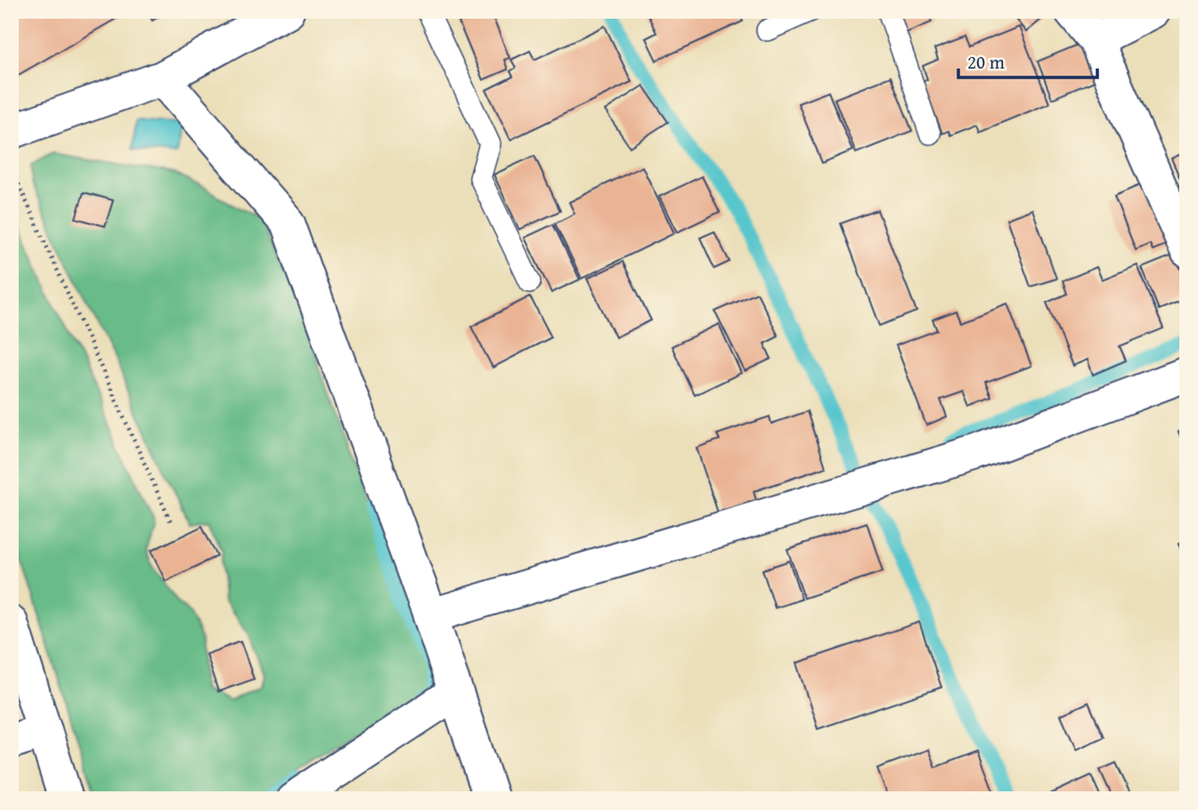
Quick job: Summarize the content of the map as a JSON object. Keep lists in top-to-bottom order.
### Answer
{
  "scale_bar": "20 m"
}
